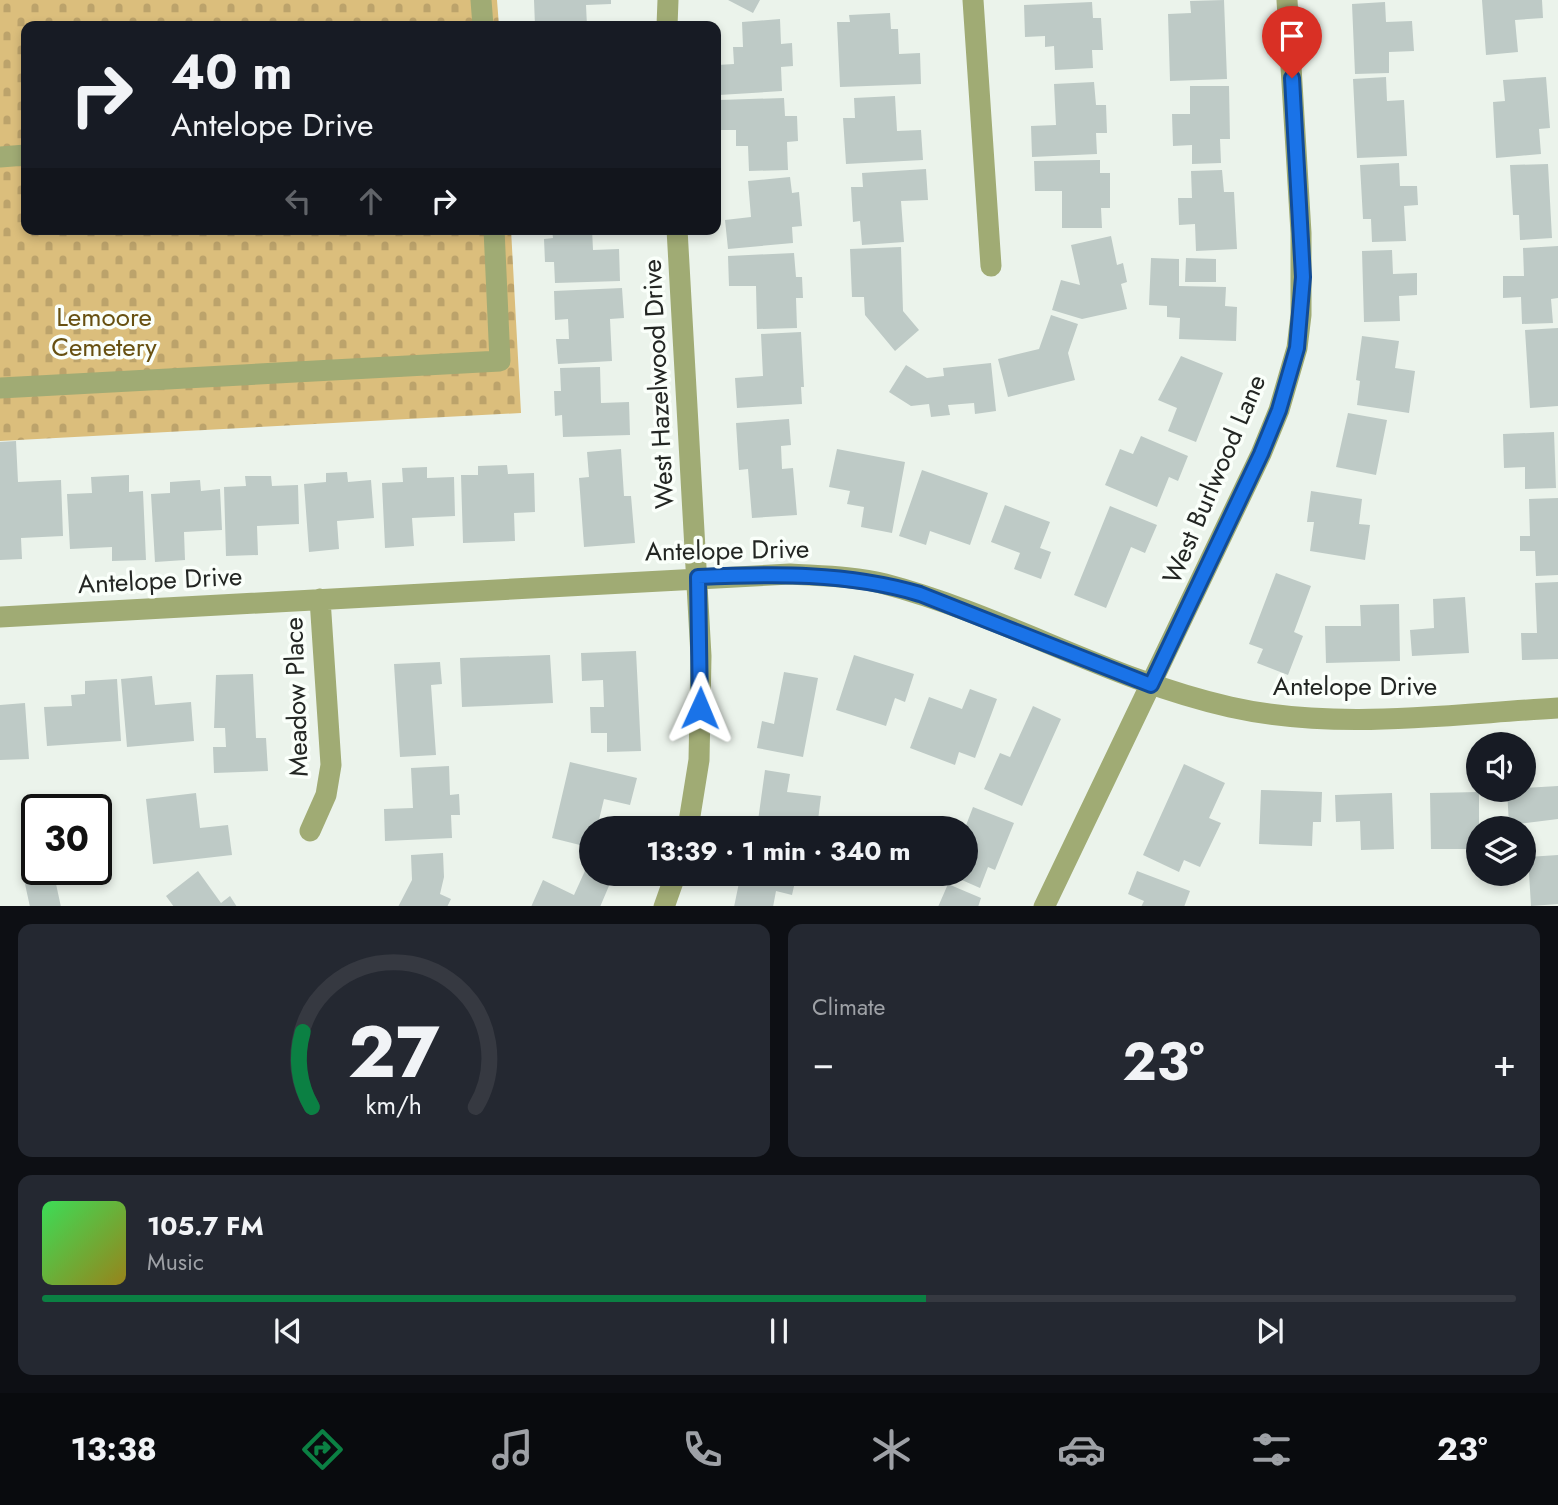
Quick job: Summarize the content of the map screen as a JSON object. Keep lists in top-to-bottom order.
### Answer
{
  "streets": {
    "street": [
      "West Hazelwood Drive",
      "West Burlwood Lane",
      "Antelope Drive",
      "Meadow Place"
    ]
  },
  "crossings": [
    ["West Hazelwood Drive", "Antelope Drive"],
    ["West Burlwood Lane", "Antelope Drive"],
    ["Antelope Drive", "Meadow Place"]
  ],
  "parks": ["Lemoore Cemetery"],
  "page": {
    "turn": ["40 m", "Antelope Drive"],
    "limit": "30",
    "trip": "13:39 · 1 min · 340 m",
    "tile": "Climate",
    "heat": ["−", "23°", "+"],
    "song": ["105.7 FM", "Music"],
    "tabs": ["13:38", "23°"],
    "gauge": ["27", "km/h"]
  }
}
